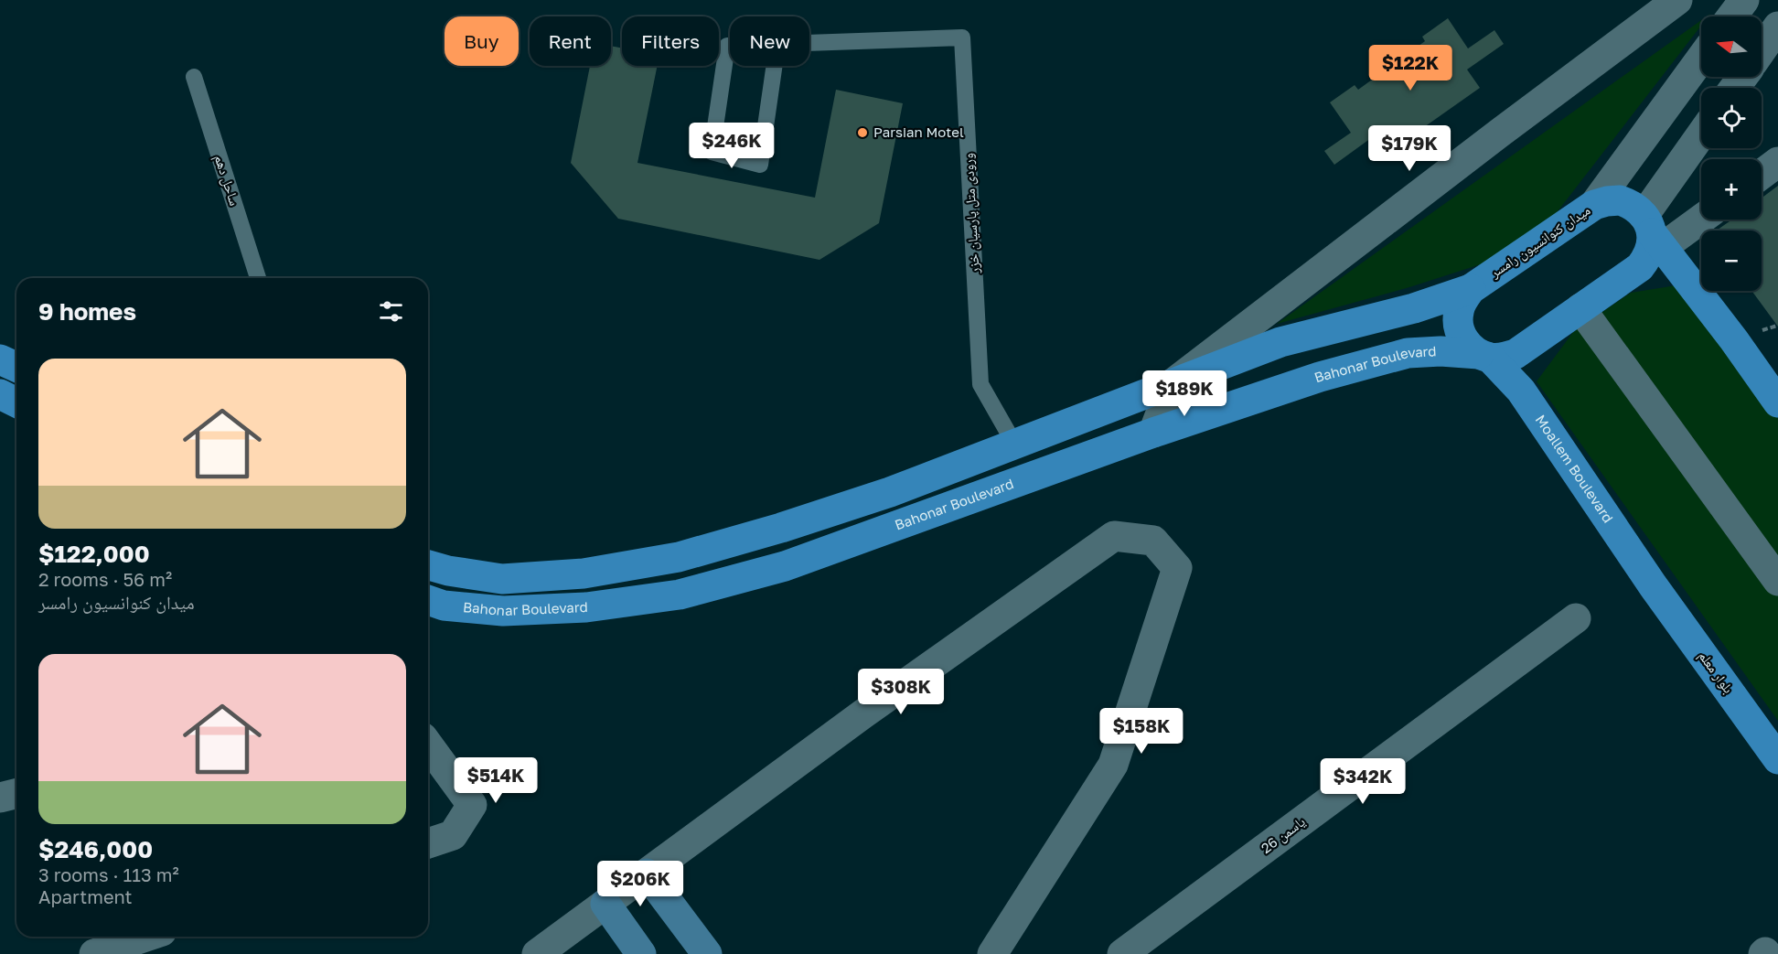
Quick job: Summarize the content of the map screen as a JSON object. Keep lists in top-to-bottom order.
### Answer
{
  "streets": {
    "main road": ["میدان کنوانسیون رامسر", "Bahonar Boulevard", "Moallem Boulevard"],
    "street": ["یاسمن 26"],
    "lane": ["ساحل دهم", "ورودی متل پارسیان خزر"]
  },
  "crossings": [
    ["ورودی متل پارسیان خزر", "Bahonar Boulevard"],
    ["میدان کنوانسیون رامسر", "Bahonar Boulevard"],
    ["میدان کنوانسیون رامسر", "Moallem Boulevard"],
    ["Bahonar Boulevard", "Moallem Boulevard"]
  ],
  "places": ["Parsian Motel"],
  "north": "left",
  "page": {
    "map_buttons": ["+", "−"],
    "chip": [
      "Buy",
      "Rent",
      "Filters",
      "New"
    ],
    "price": [
      "$122K",
      "$246K",
      "$179K",
      "$189K",
      "$308K",
      "$158K",
      "$514K",
      "$342K",
      "$206K"
    ],
    "heading": "9 homes",
    "list": [
      {
        "name": "$122,000",
        "note": "2 rooms · 56 m² · میدان کنوانسیون رامسر"
      },
      {
        "name": "$246,000",
        "note": "3 rooms · 113 m² · Apartment"
      }
    ]
  }
}
